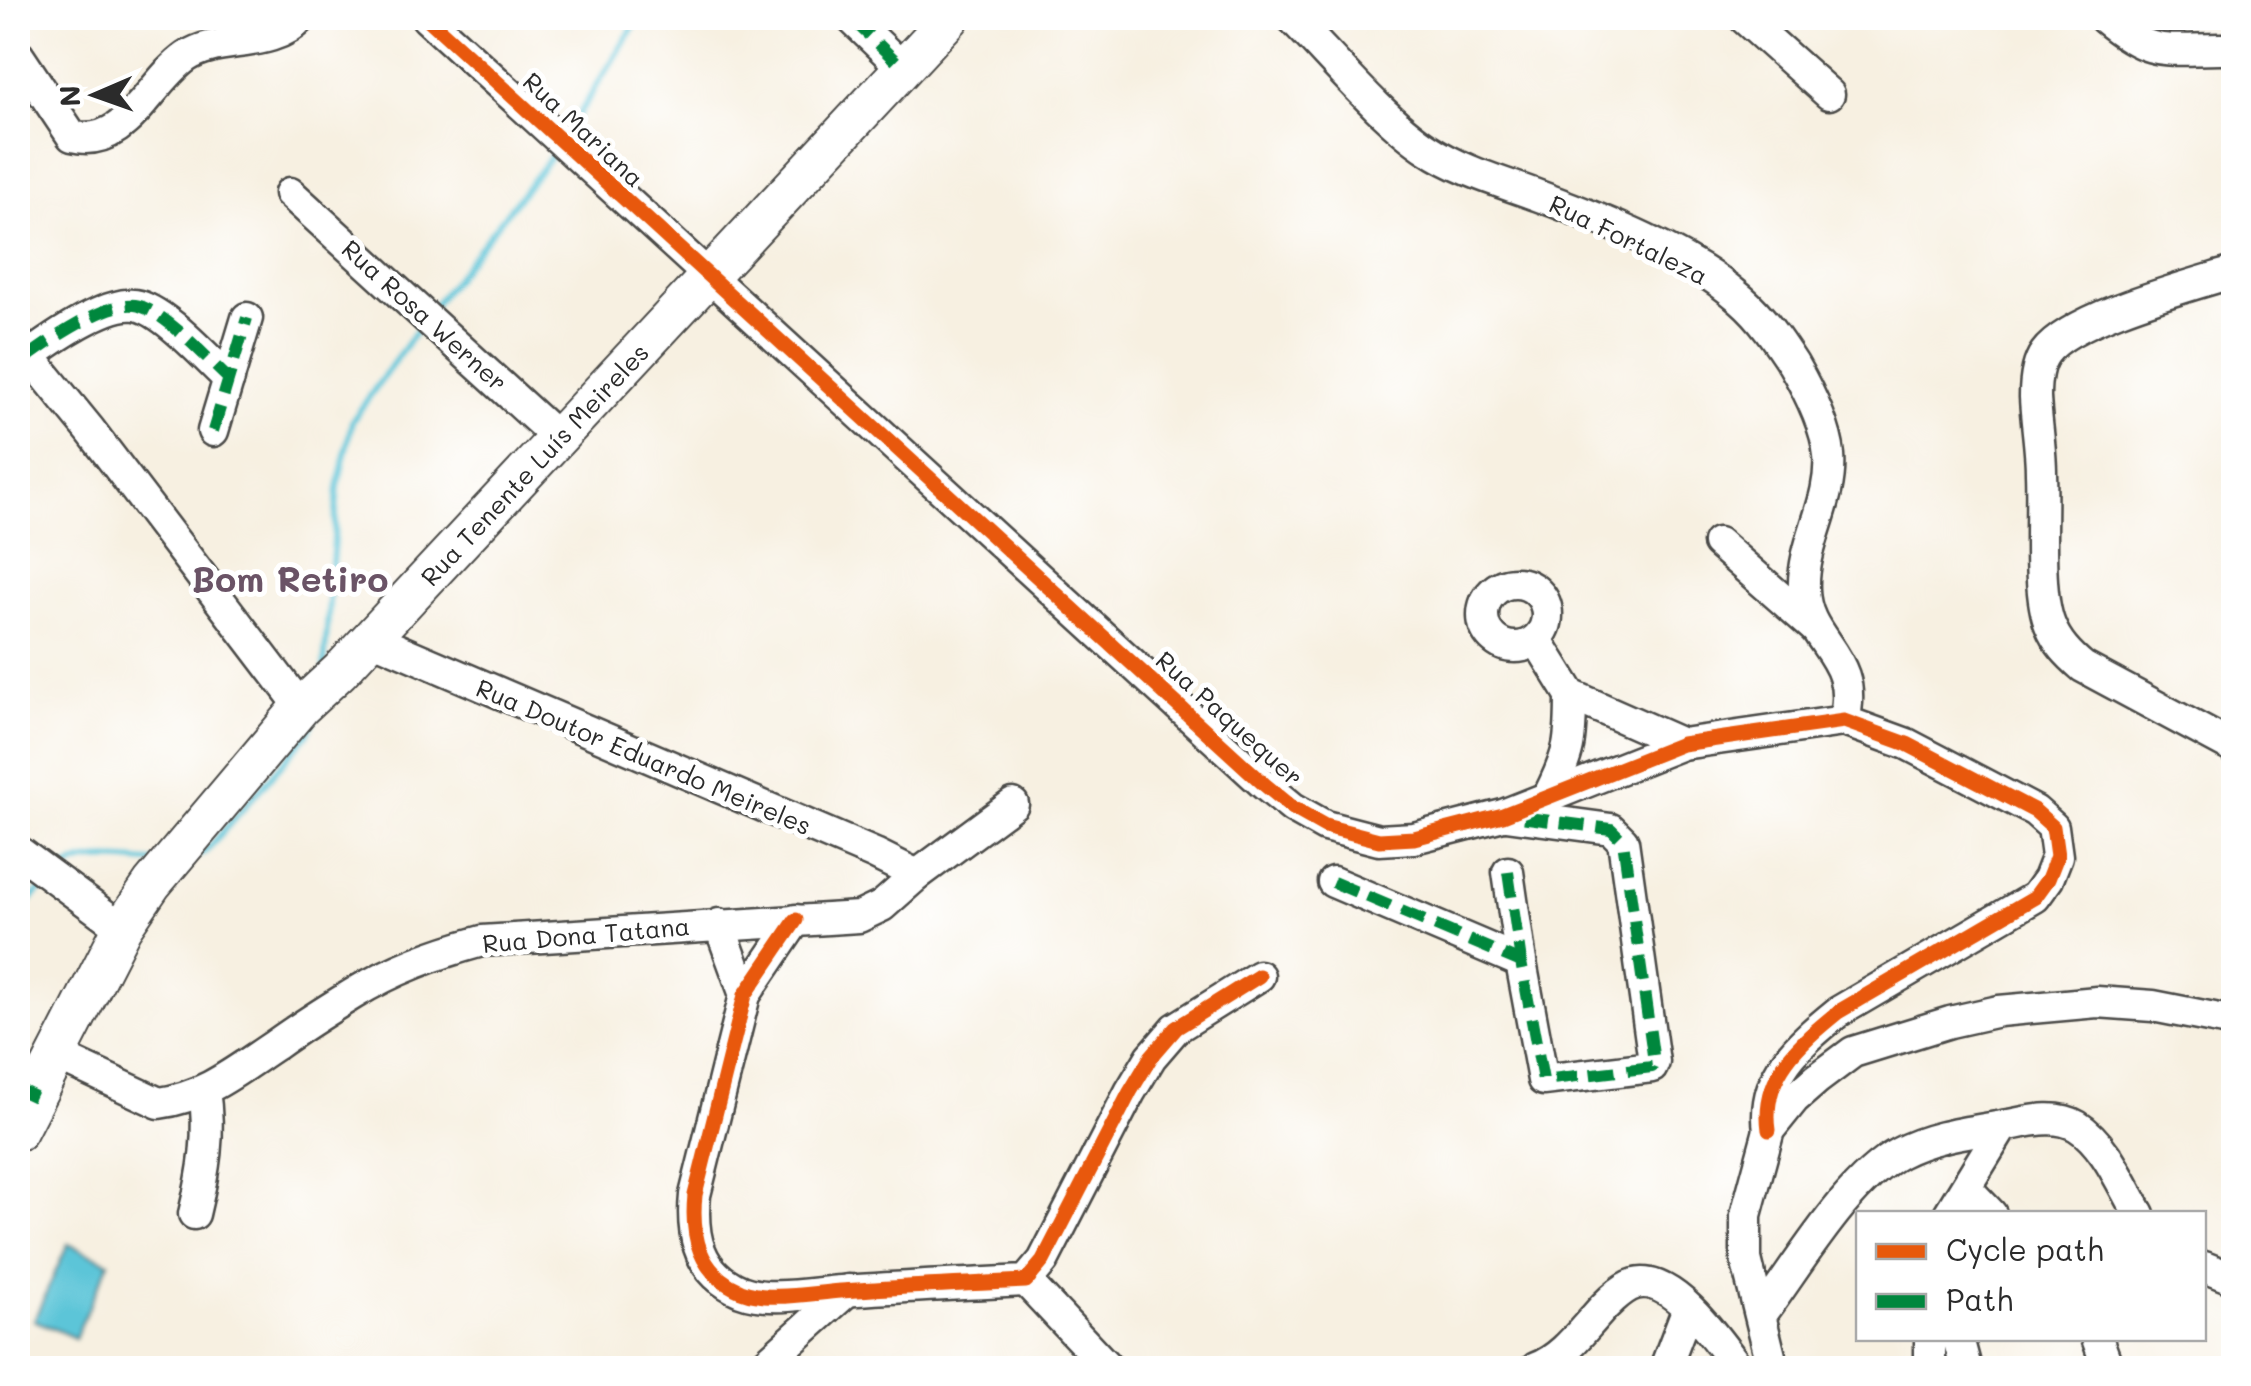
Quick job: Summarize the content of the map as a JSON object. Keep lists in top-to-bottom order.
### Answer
{
  "streets": {
    "main road": ["Rua Tenente Luís Meireles"],
    "street": [
      "Rua Mariana",
      "Rua Fortaleza",
      "Rua Rosa Werner",
      "Rua Paquequer",
      "Rua Doutor Eduardo Meireles",
      "Rua Dona Tatana"
    ]
  },
  "crossings": [
    ["Rua Mariana", "Rua Tenente Luís Meireles"],
    ["Rua Mariana", "Rua Paquequer"],
    ["Rua Fortaleza", "Rua Paquequer"],
    ["Rua Rosa Werner", "Rua Tenente Luís Meireles"],
    ["Rua Tenente Luís Meireles", "Rua Paquequer"],
    ["Rua Tenente Luís Meireles", "Rua Doutor Eduardo Meireles"],
    ["Rua Tenente Luís Meireles", "Rua Dona Tatana"],
    ["Rua Doutor Eduardo Meireles", "Rua Dona Tatana"]
  ],
  "districts": ["Bom Retiro"],
  "legend": ["Cycle path", "Path"],
  "north": "left"
}
